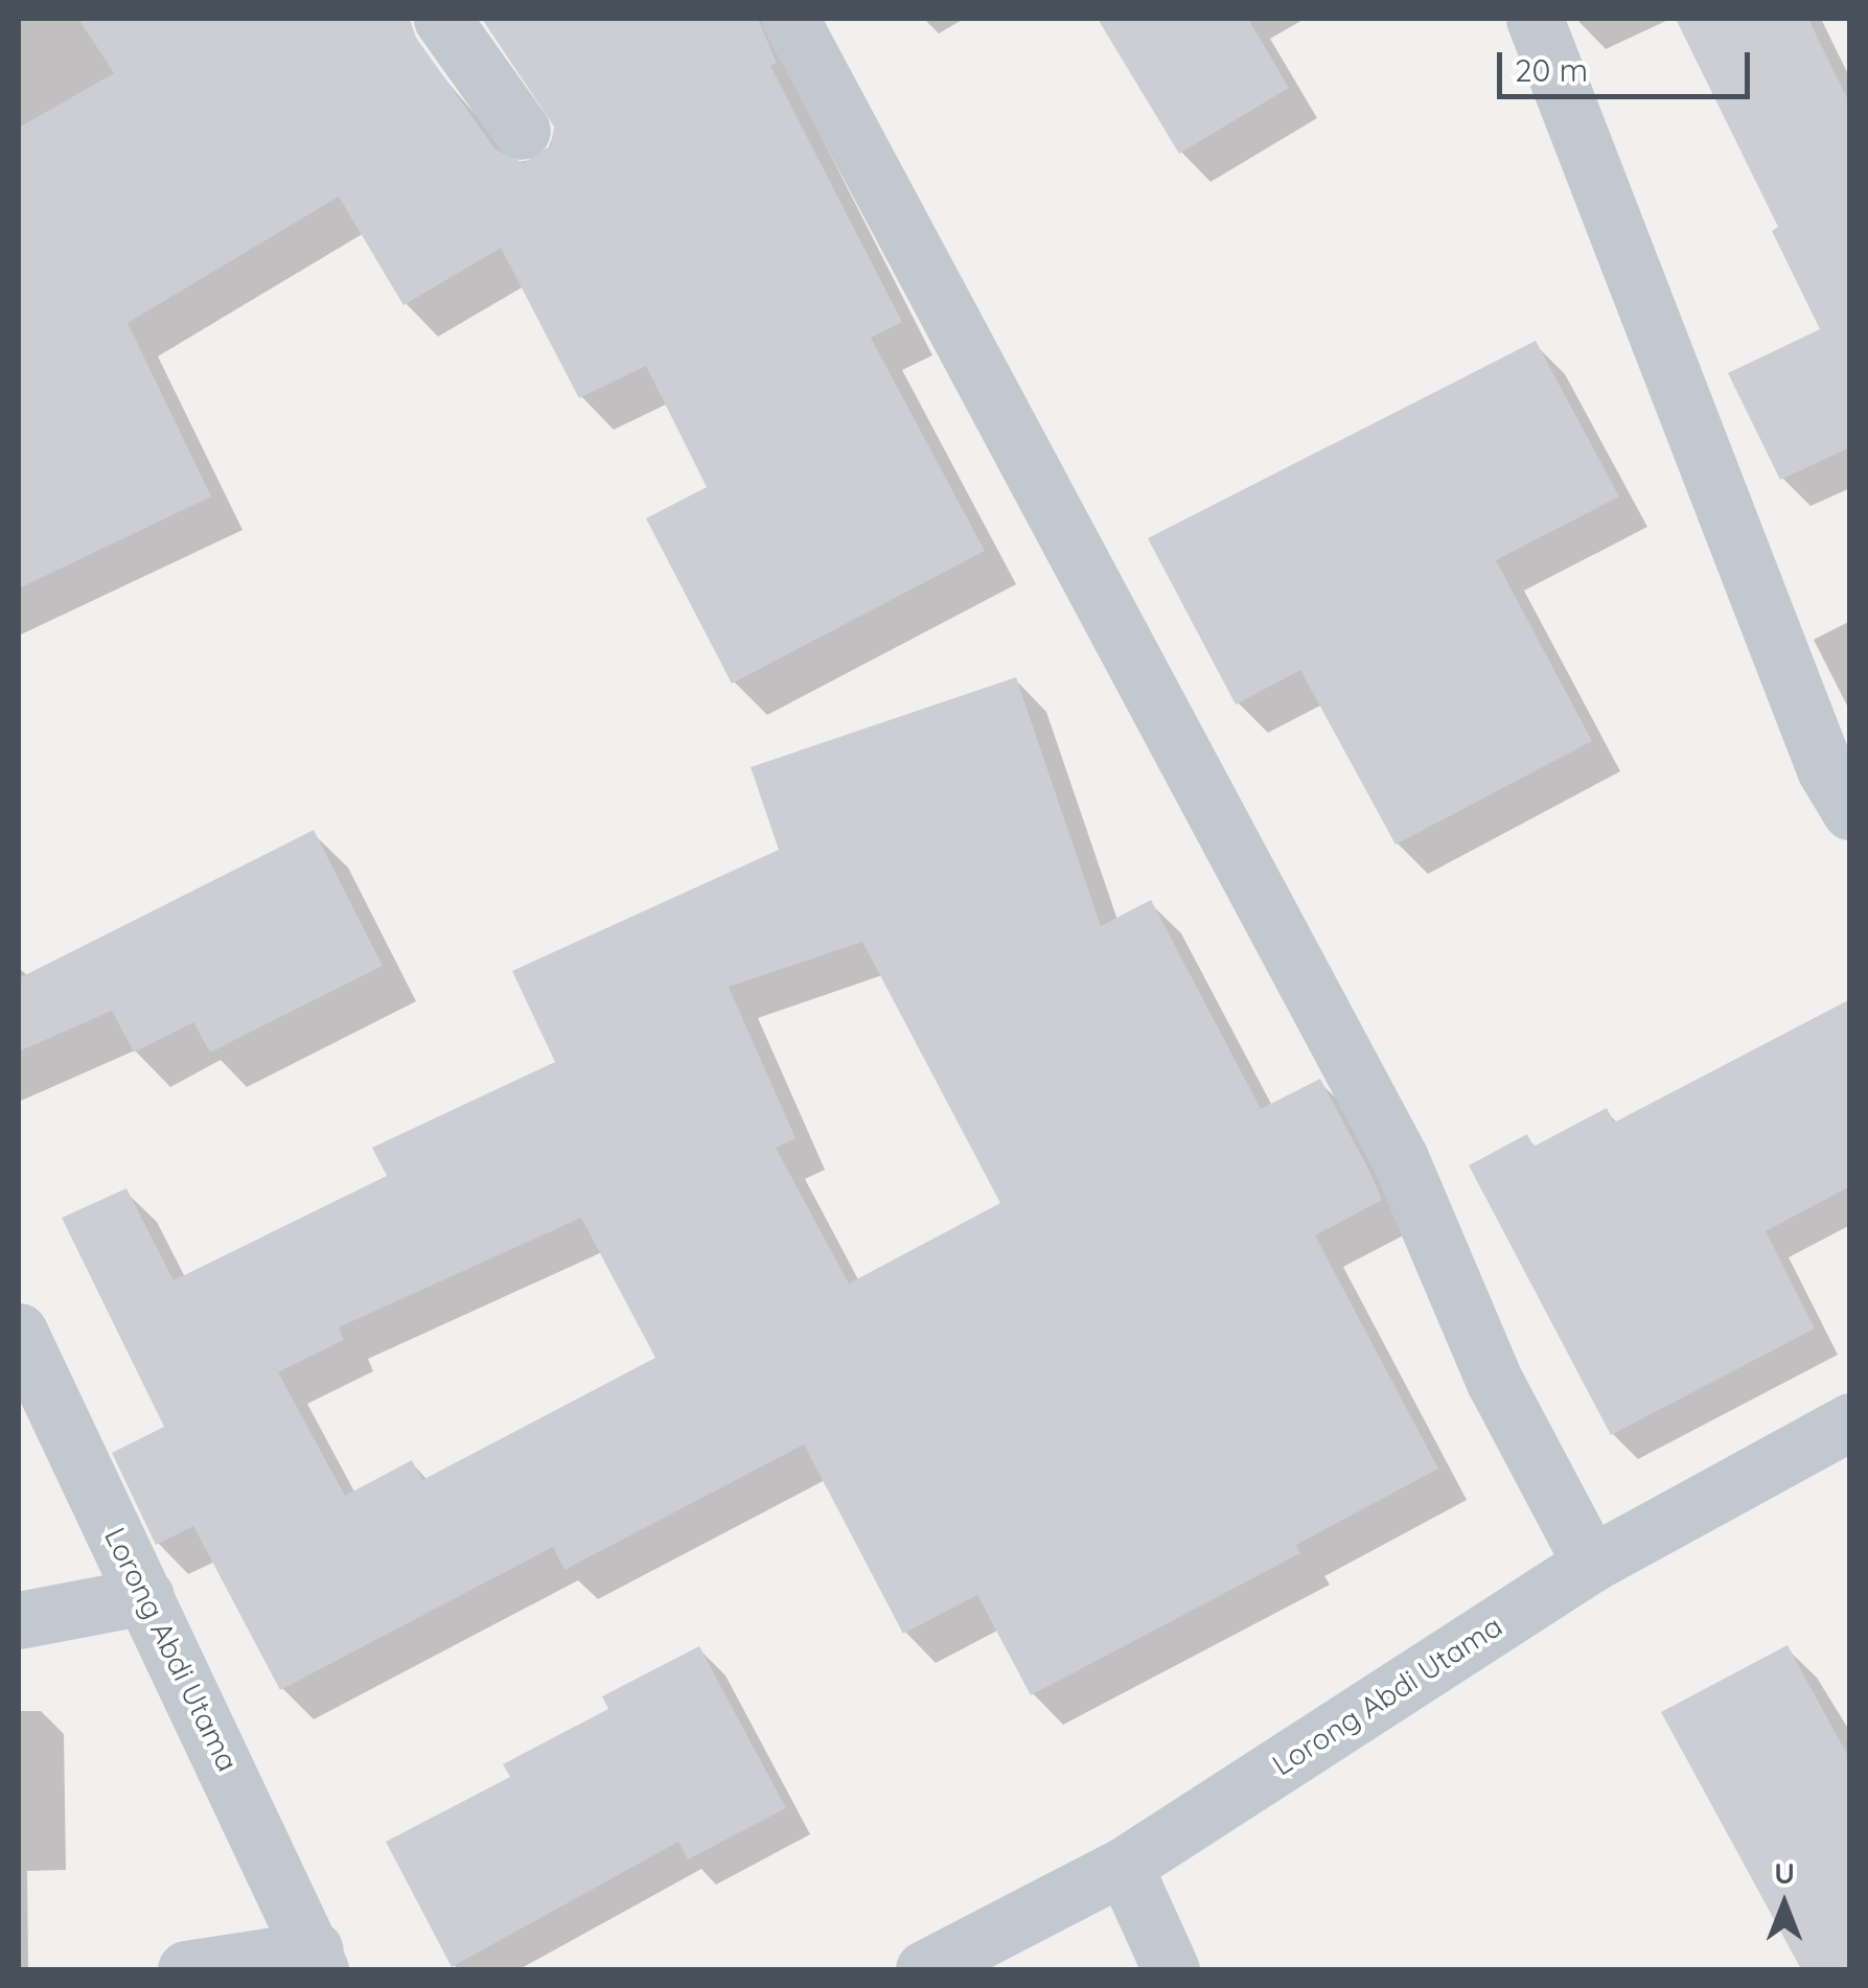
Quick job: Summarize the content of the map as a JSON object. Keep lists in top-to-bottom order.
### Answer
{
  "streets": {
    "street": ["Lorong Abdi Utama"]
  },
  "scale_bar": "20 m",
  "north": "top"
}
